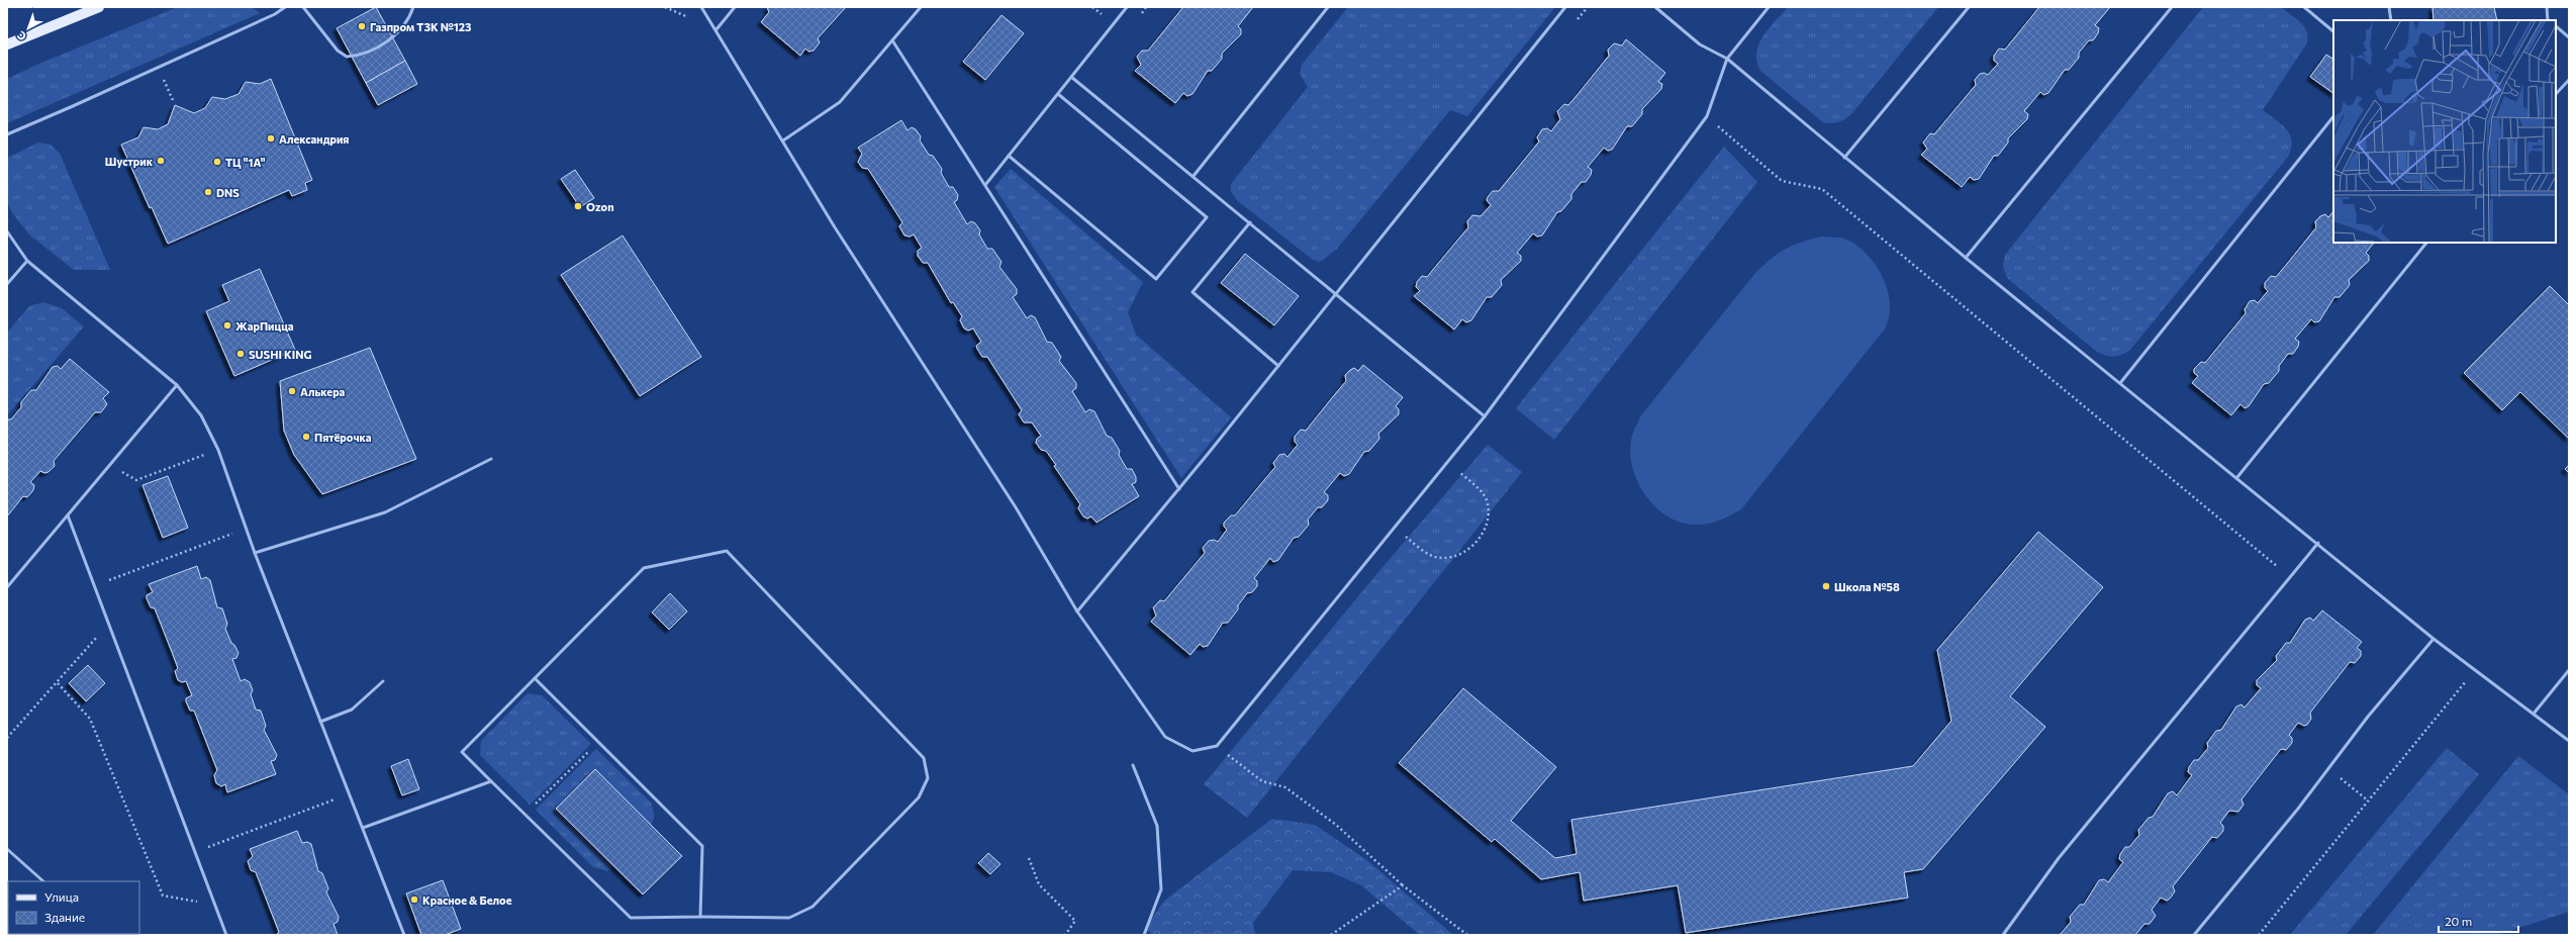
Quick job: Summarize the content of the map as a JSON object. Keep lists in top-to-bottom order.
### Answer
{
  "places": [
    "Газпром ТЗК №123",
    "Александрия",
    "Шустрик",
    "ТЦ \"1А\"",
    "DNS",
    "Ozon",
    "ЖарПицца",
    "SUSHI KING",
    "Алькера",
    "Пятёрочка",
    "Школа №58",
    "Красное & Белое"
  ],
  "legend": ["Улица", "Здание"],
  "scale_bar": "20 m",
  "north": "bottom left"
}
